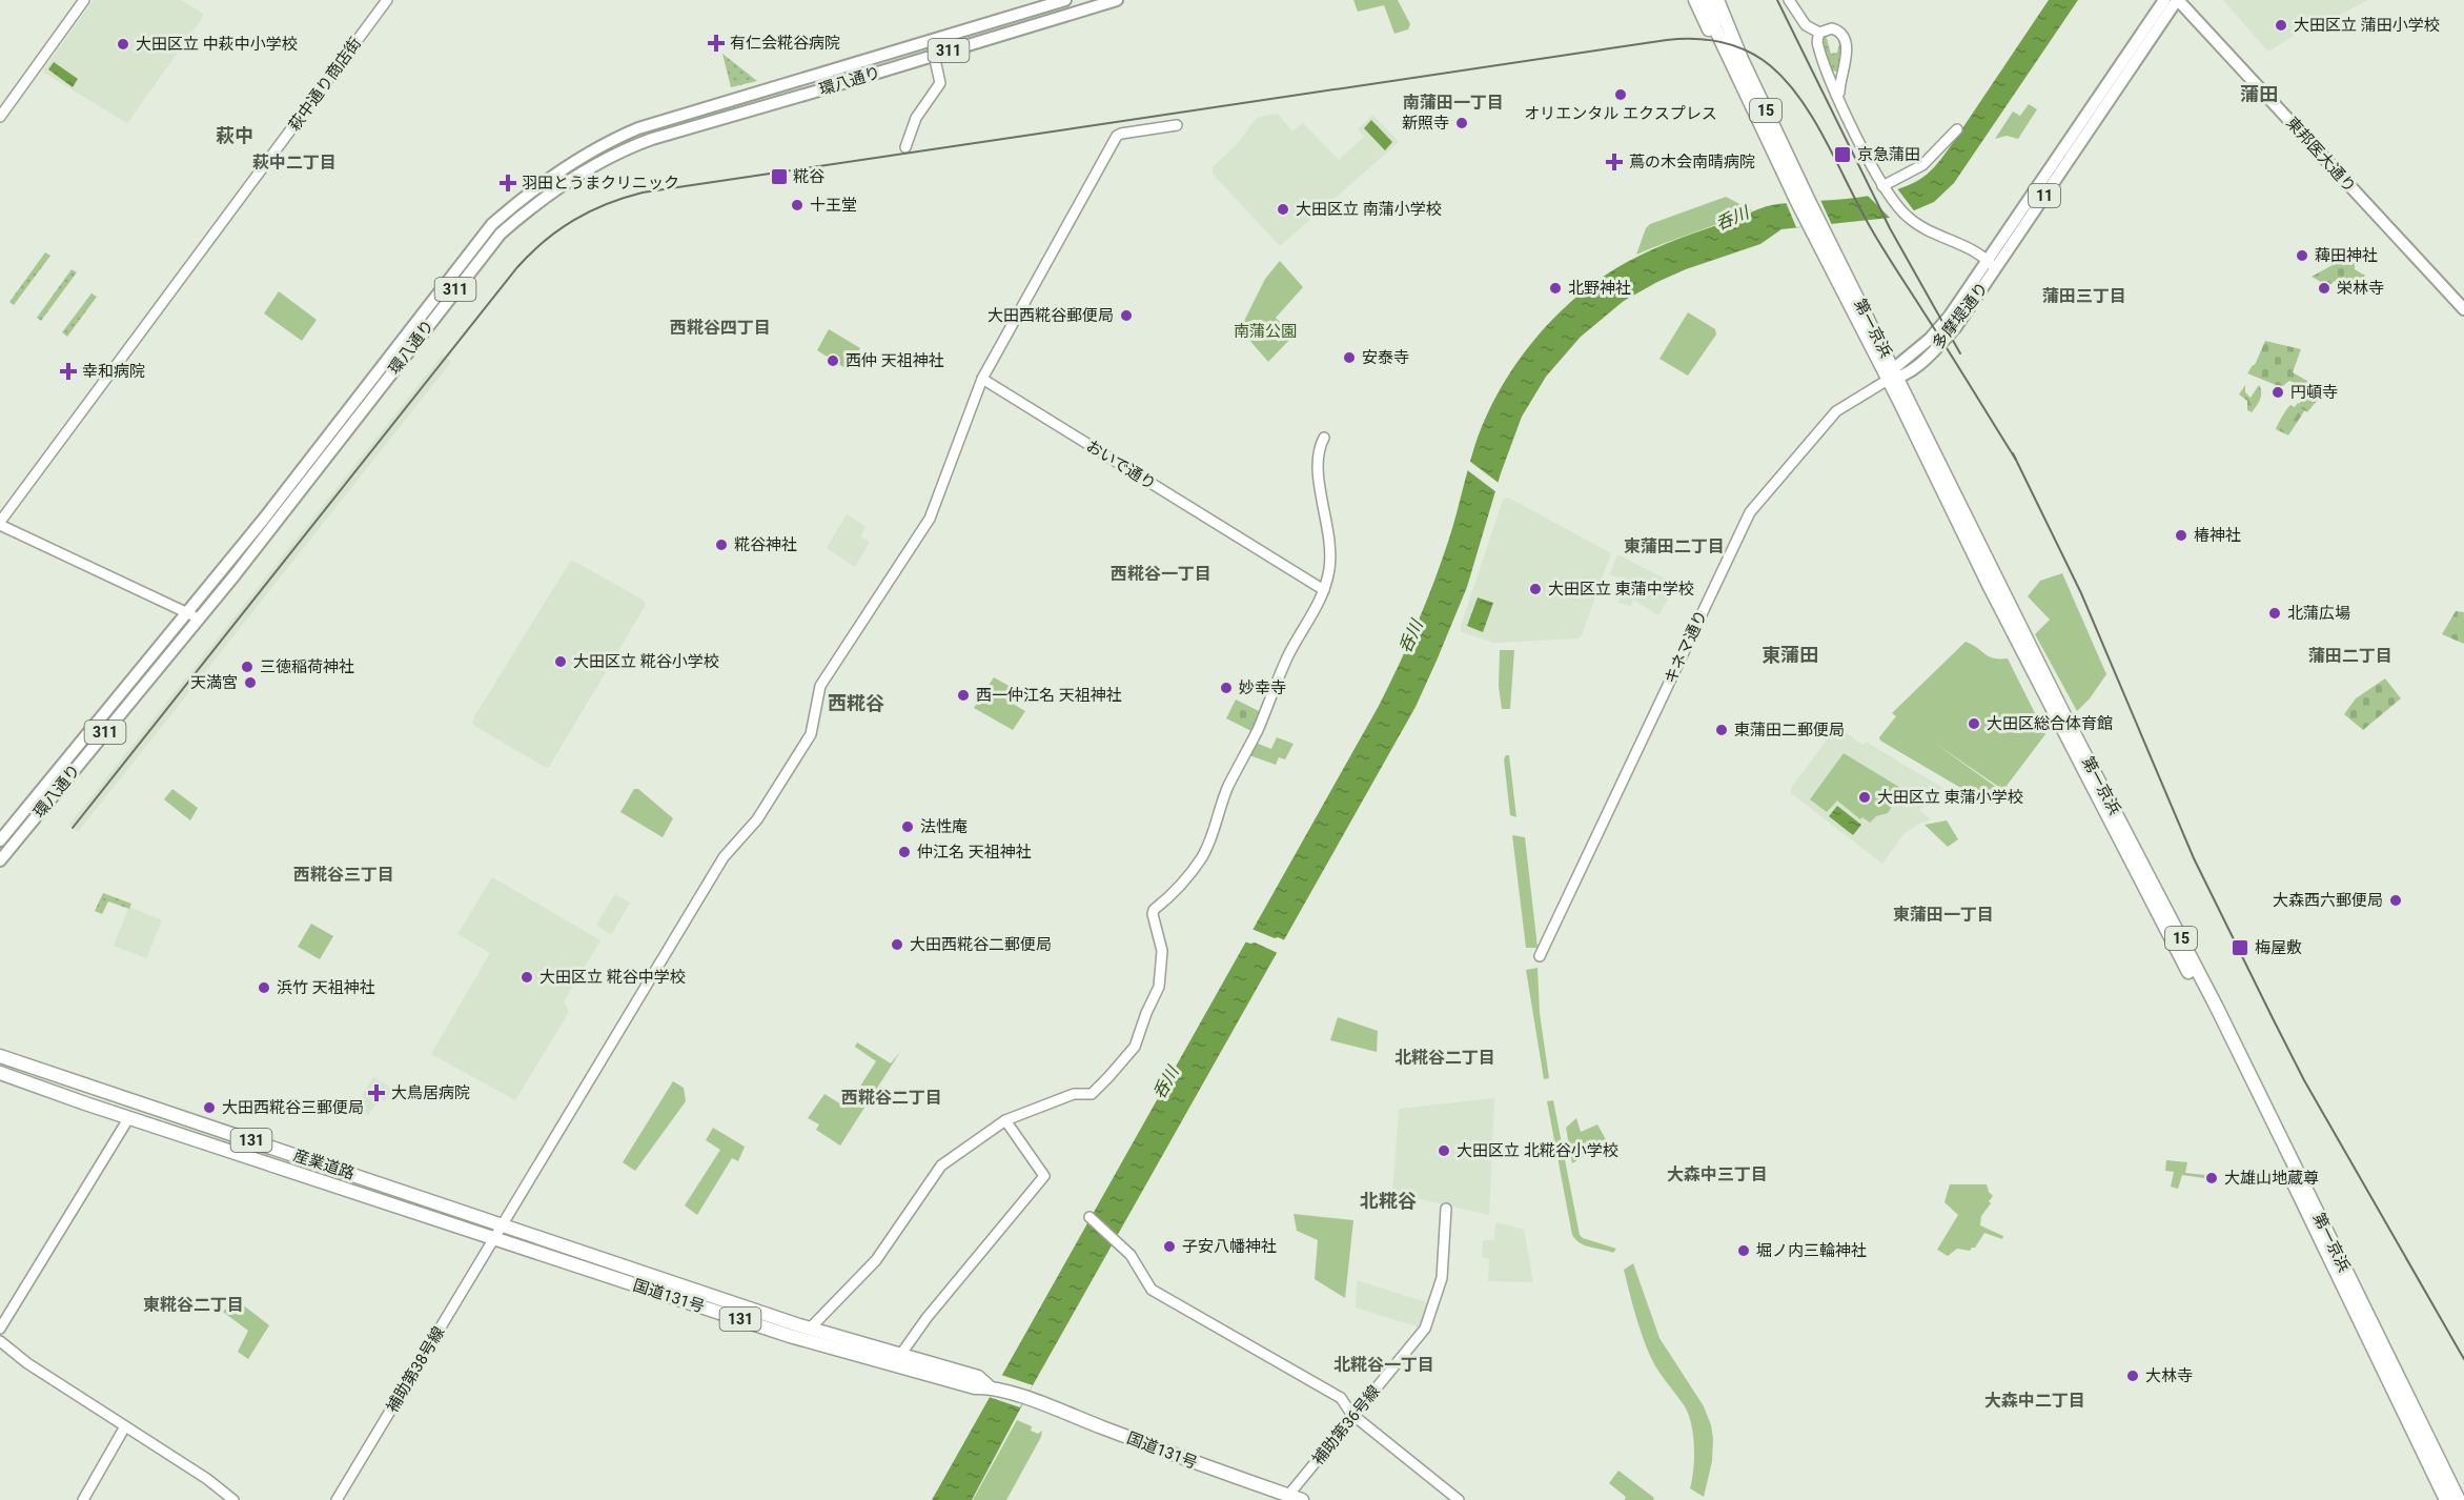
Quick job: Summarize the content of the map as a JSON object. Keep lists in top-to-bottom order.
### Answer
{
  "streets": {
    "highway": [
      "15",
      "第一京浜",
      "131",
      "産業道路",
      "国道131号"
    ],
    "main road": [
      "311",
      "環八通り",
      "東邦医大通り",
      "11",
      "多摩堤通り"
    ],
    "street": [
      "萩中通り商店街",
      "おいで通り",
      "キネマ通り",
      "補助第38号線",
      "補助第36号線"
    ]
  },
  "crossings": [
    ["東邦医大通り", "多摩堤通り"],
    ["多摩堤通り", "第一京浜"],
    ["多摩堤通り", "キネマ通り"],
    ["第一京浜", "キネマ通り"],
    ["おいで通り", "補助第38号線"],
    ["産業道路", "国道131号"],
    ["産業道路", "補助第38号線"],
    ["国道131号", "補助第38号線"],
    ["国道131号", "補助第36号線"]
  ],
  "districts": [
    "蒲田",
    "南蒲田一丁目",
    "萩中",
    "萩中二丁目",
    "蒲田三丁目",
    "西糀谷四丁目",
    "東蒲田二丁目",
    "西糀谷一丁目",
    "東蒲田",
    "蒲田二丁目",
    "西糀谷",
    "西糀谷三丁目",
    "東蒲田一丁目",
    "北糀谷二丁目",
    "西糀谷二丁目",
    "大森中三丁目",
    "北糀谷",
    "東糀谷二丁目",
    "北糀谷一丁目",
    "大森中二丁目"
  ],
  "water": ["呑川"],
  "parks": ["南蒲公園"],
  "places": {
    "other": [
      "大田区立 蒲田小学校",
      "大田区立 中萩中小学校",
      "オリエンタル エクスプレス",
      "新照寺",
      "十王堂",
      "大田区立 南蒲小学校",
      "薭田神社",
      "北野神社",
      "栄林寺",
      "大田西糀谷郵便局",
      "安泰寺",
      "西仲 天祖神社",
      "円頓寺",
      "椿神社",
      "糀谷神社",
      "大田区立 東蒲中学校",
      "北蒲広場",
      "大田区立 糀谷小学校",
      "三徳稲荷神社",
      "天満宮",
      "妙幸寺",
      "西一仲江名 天祖神社",
      "大田区総合体育館",
      "東蒲田二郵便局",
      "大田区立 東蒲小学校",
      "法性庵",
      "仲江名 天祖神社",
      "大森西六郵便局",
      "大田西糀谷二郵便局",
      "大田区立 糀谷中学校",
      "浜竹 天祖神社",
      "大田西糀谷三郵便局",
      "大田区立 北糀谷小学校",
      "大雄山地蔵尊",
      "子安八幡神社",
      "堀ノ内三輪神社",
      "大林寺"
    ],
    "health": [
      "有仁会糀谷病院",
      "蔦の木会南晴病院",
      "羽田とうまクリニック",
      "幸和病院",
      "大鳥居病院"
    ],
    "transit": ["京急蒲田", "糀谷", "梅屋敷"]
  }
}
